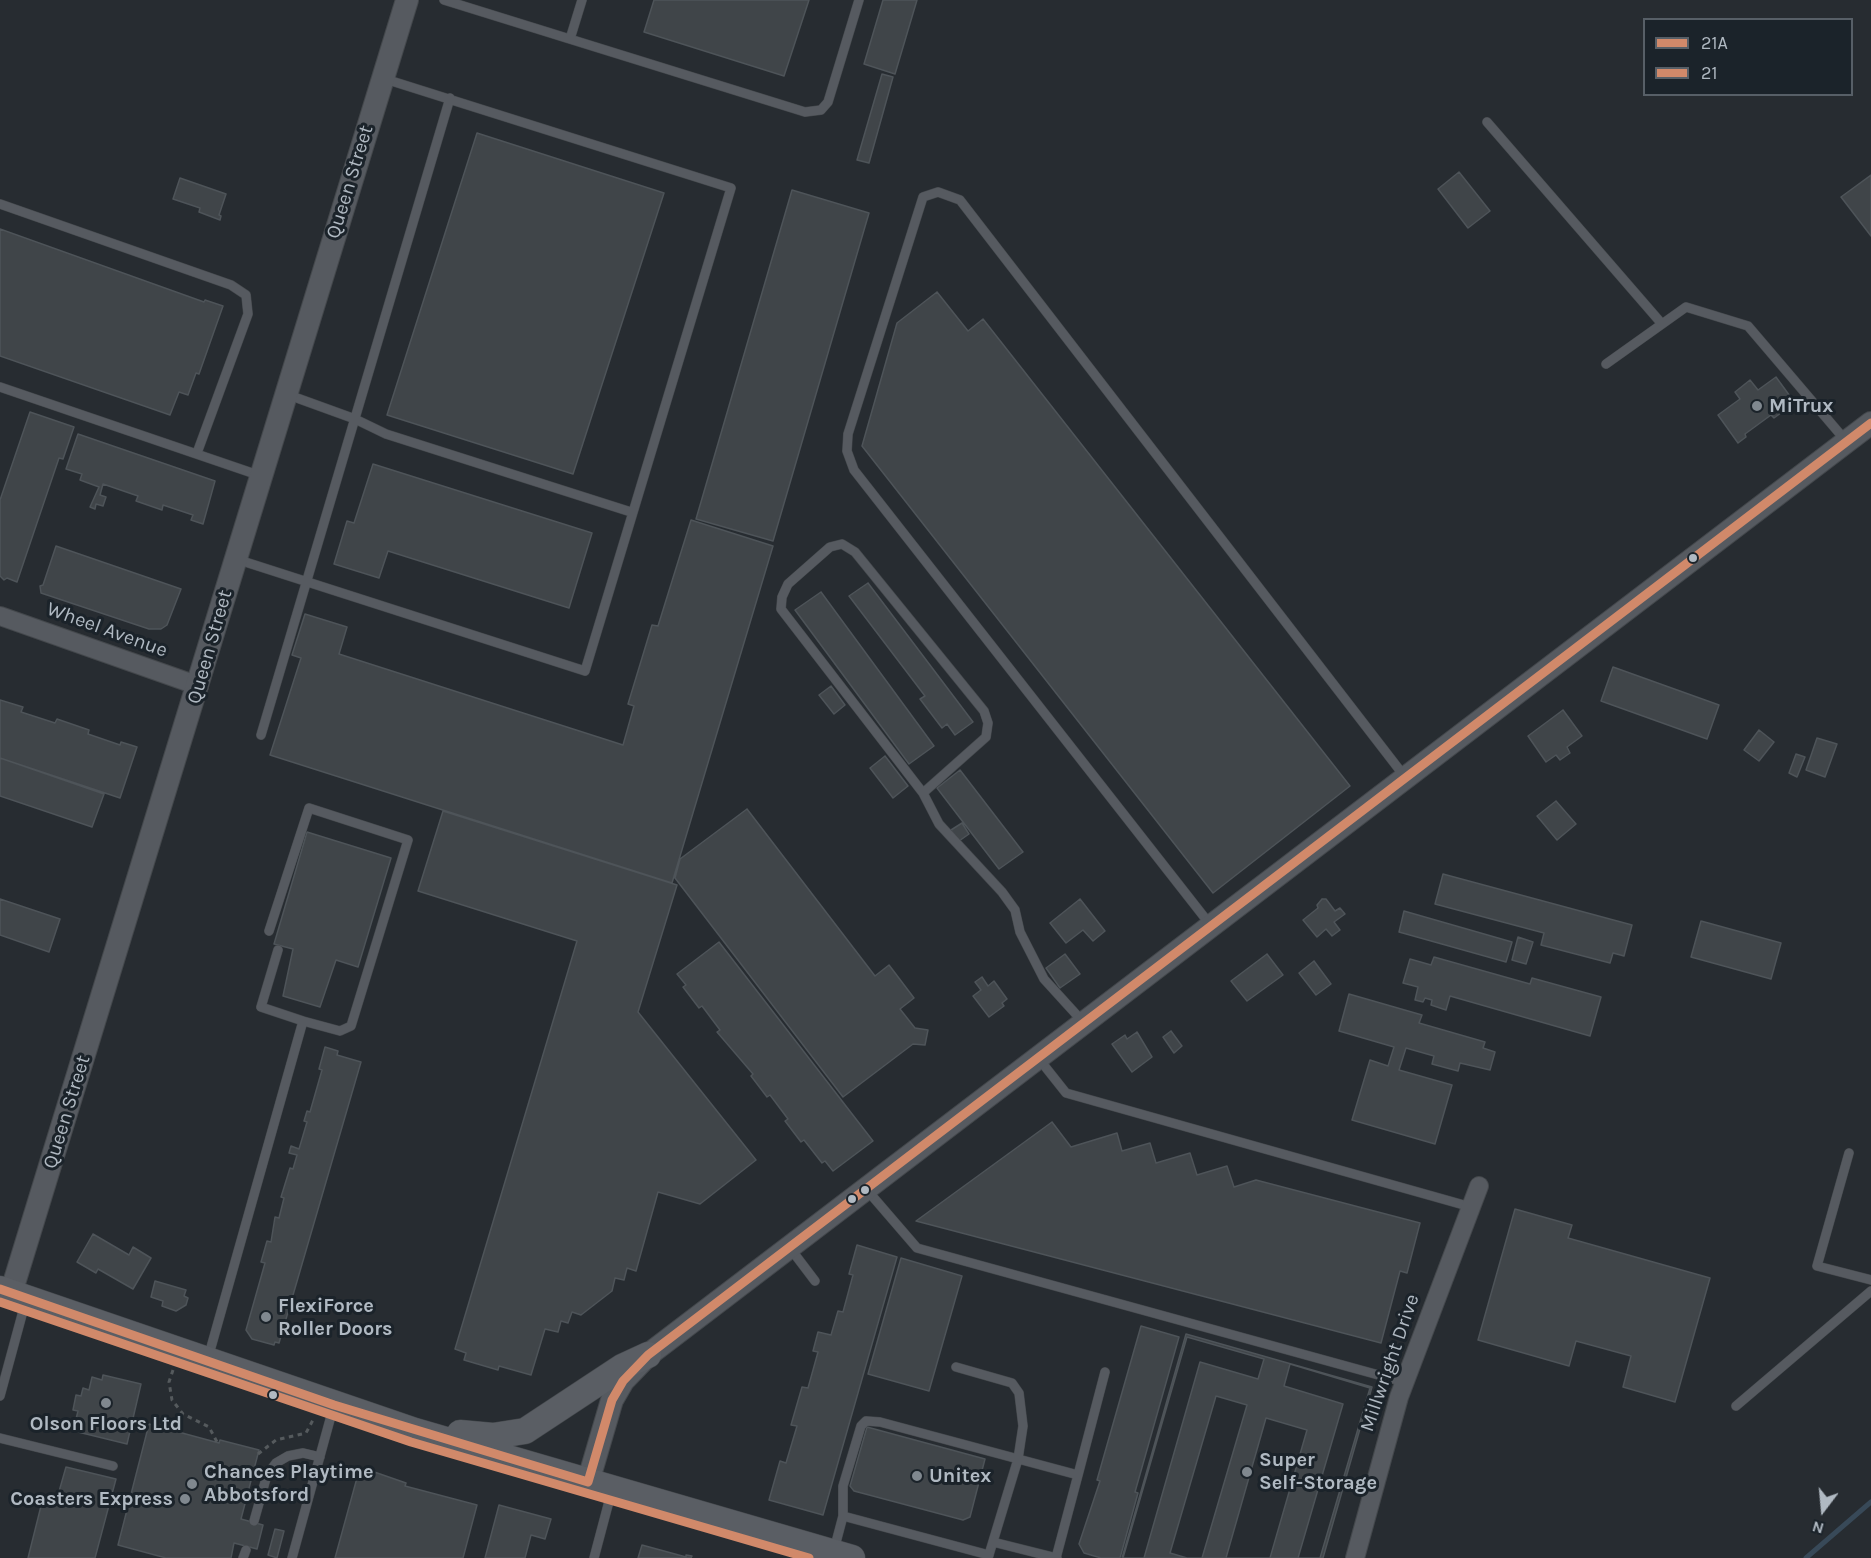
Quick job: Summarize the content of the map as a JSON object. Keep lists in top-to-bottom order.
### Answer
{
  "streets": {
    "street": ["Queen Street", "Wheel Avenue", "Millwright Drive"]
  },
  "crossings": [
    ["Queen Street", "Wheel Avenue"]
  ],
  "places": [
    "MiTrux",
    "FlexiForce Roller Doors",
    "Olson Floors Ltd",
    "Super Self-Storage",
    "Unitex",
    "Chances Playtime Abbotsford",
    "Coasters Express"
  ],
  "lines": ["transit line 21A", "transit line 21"],
  "legend": ["21A", "21"],
  "north": "bottom"
}
